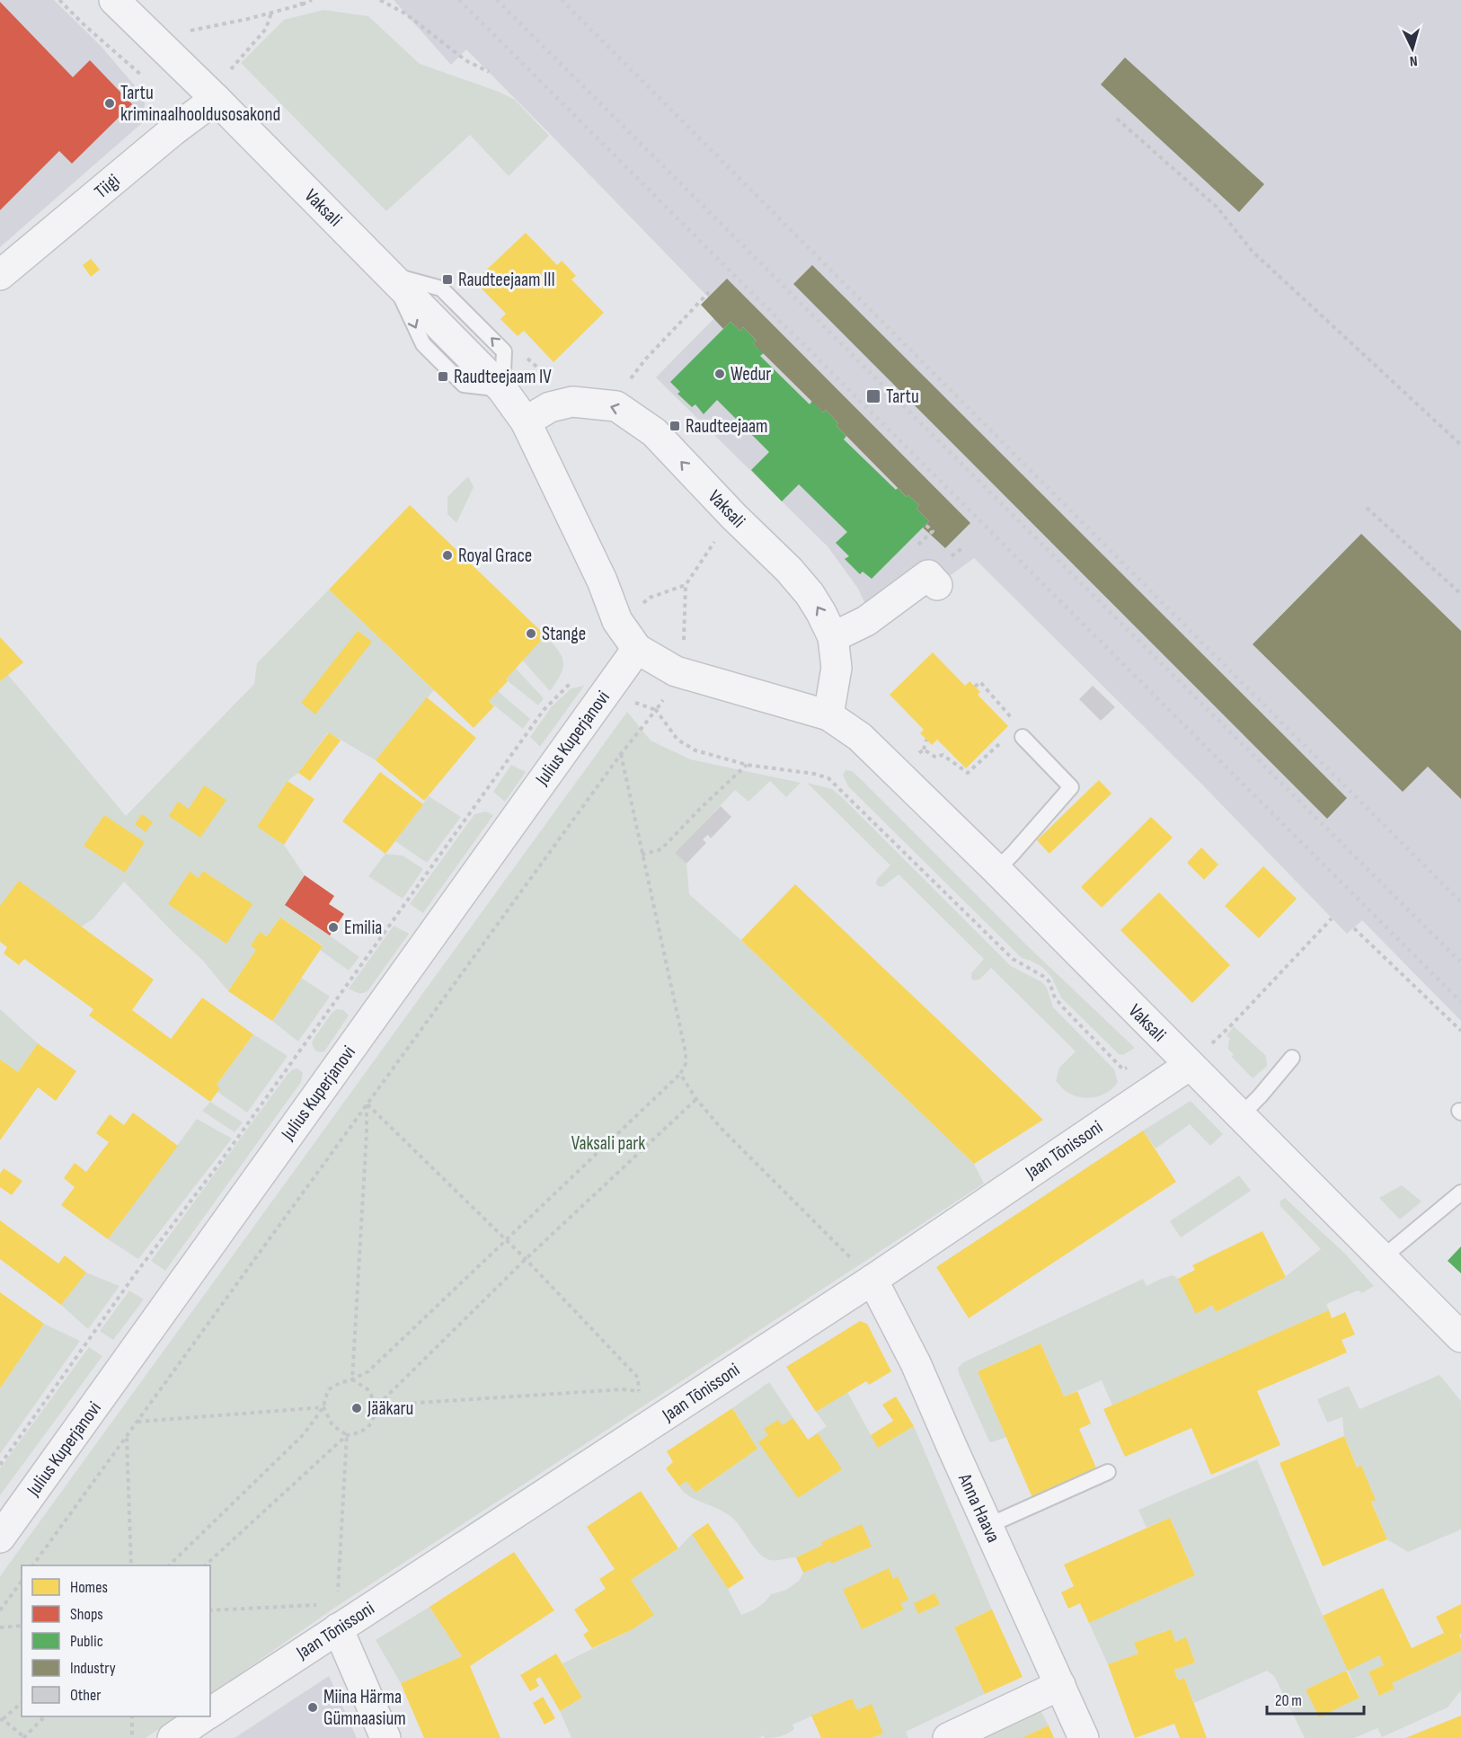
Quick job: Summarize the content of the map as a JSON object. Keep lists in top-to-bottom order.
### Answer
{
  "streets": {
    "street": [
      "Tiigi",
      "Vaksali",
      "Julius Kuperjanovi",
      "Jaan Tõnissoni",
      "Anna Haava"
    ]
  },
  "crossings": [
    ["Tiigi", "Vaksali"],
    ["Vaksali", "Julius Kuperjanovi"],
    ["Vaksali", "Jaan Tõnissoni"],
    ["Jaan Tõnissoni", "Anna Haava"]
  ],
  "parks": ["Vaksali park"],
  "places": {
    "other": [
      "Tartu kriminaalhooldusosakond",
      "Wedur",
      "Royal Grace",
      "Stange",
      "Emilia",
      "Jääkaru",
      "Miina Härma Gümnaasium"
    ],
    "transit": [
      "Raudteejaam III",
      "Raudteejaam IV",
      "Tartu",
      "Raudteejaam"
    ]
  },
  "legend": [
    "Homes",
    "Shops",
    "Public",
    "Industry",
    "Other"
  ],
  "scale_bar": "20 m",
  "north": "bottom"
}
